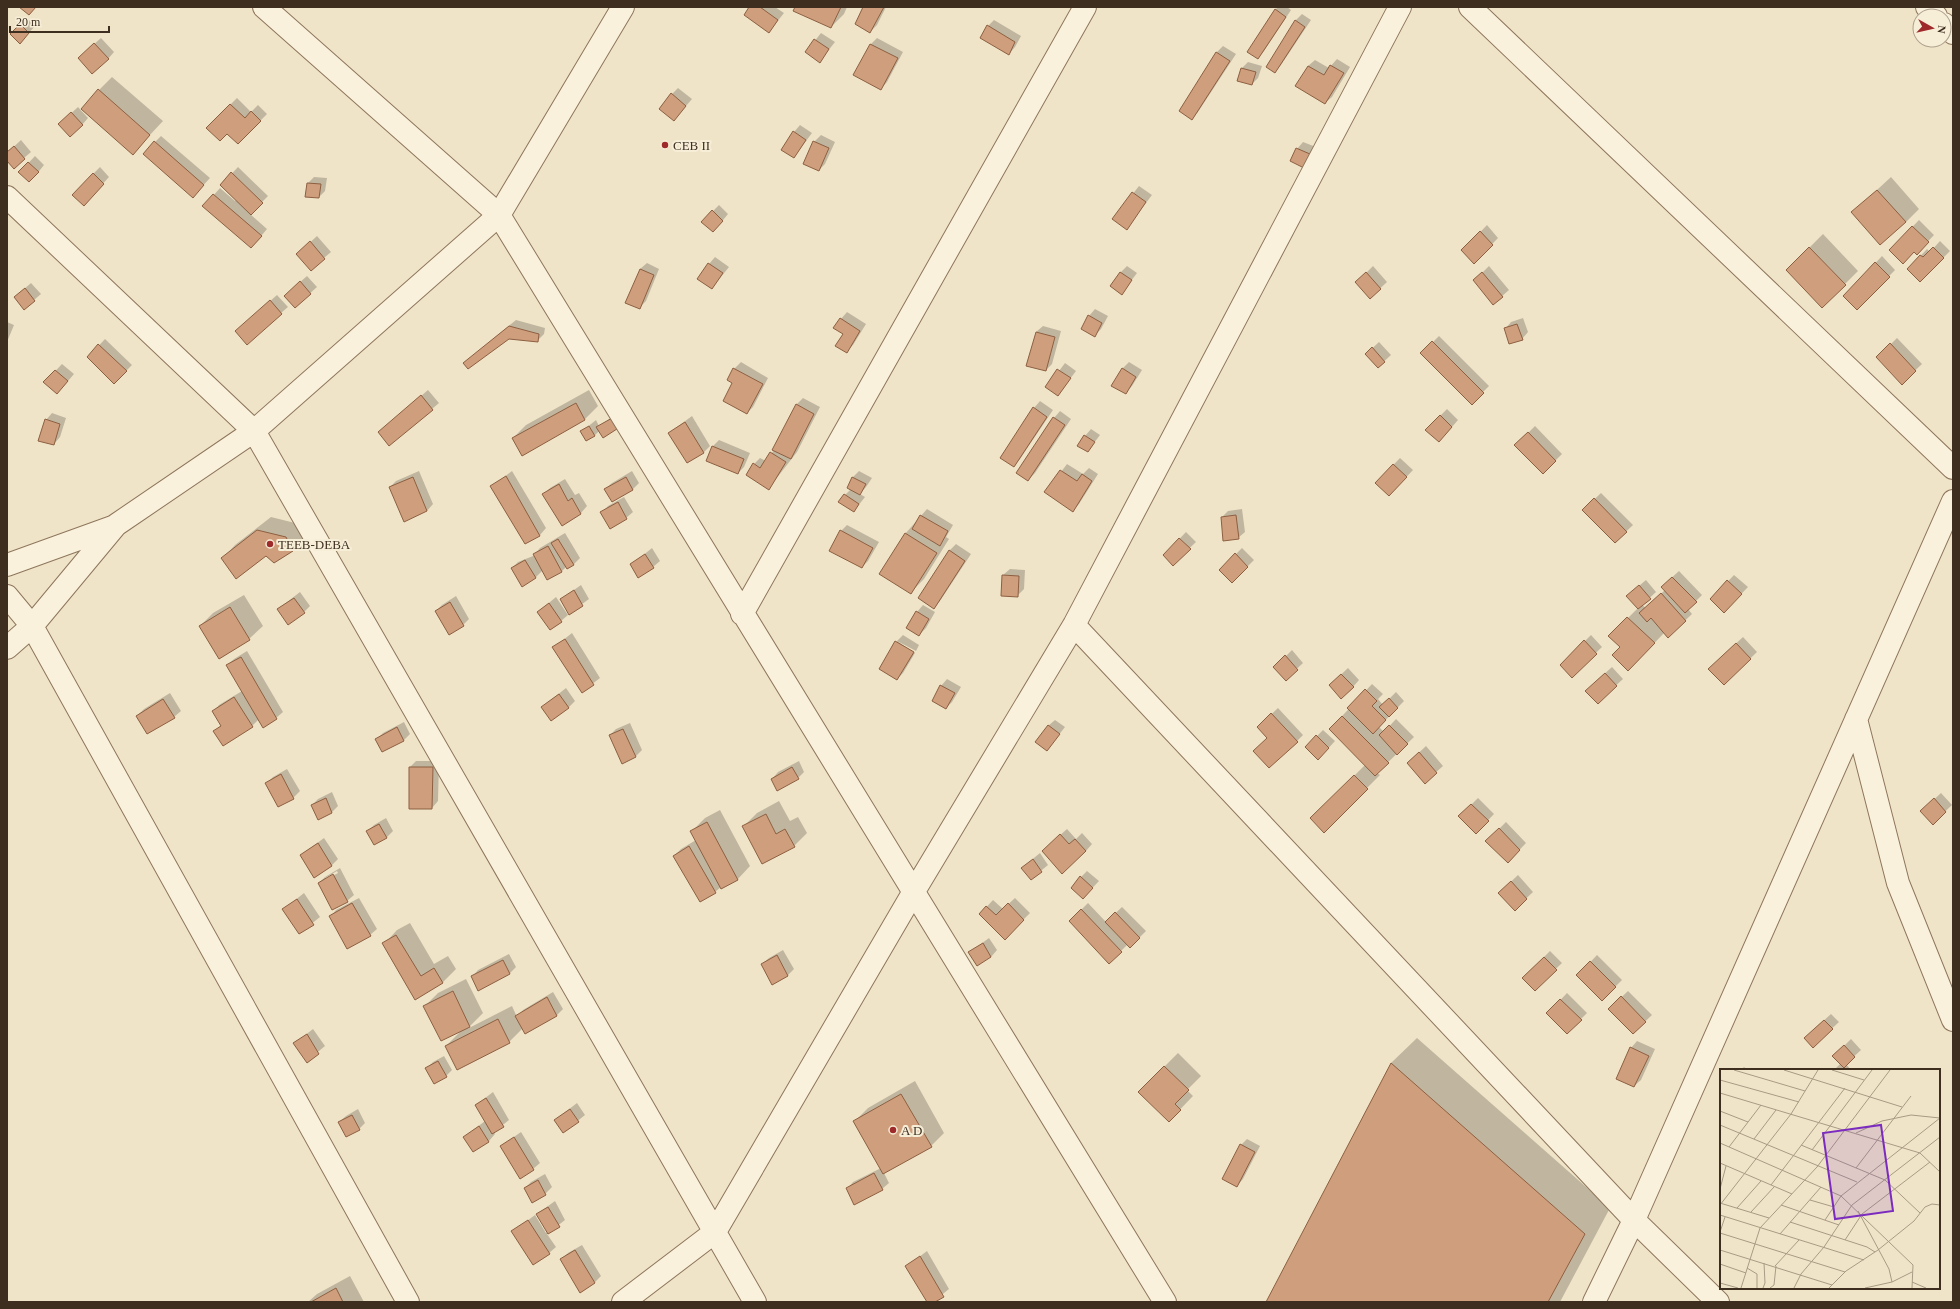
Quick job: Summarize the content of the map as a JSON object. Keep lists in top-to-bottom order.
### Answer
{
  "places": ["CEB II", "TEEB-DEBA", "A D"],
  "scale_bar": "20 m",
  "north": "right"
}
